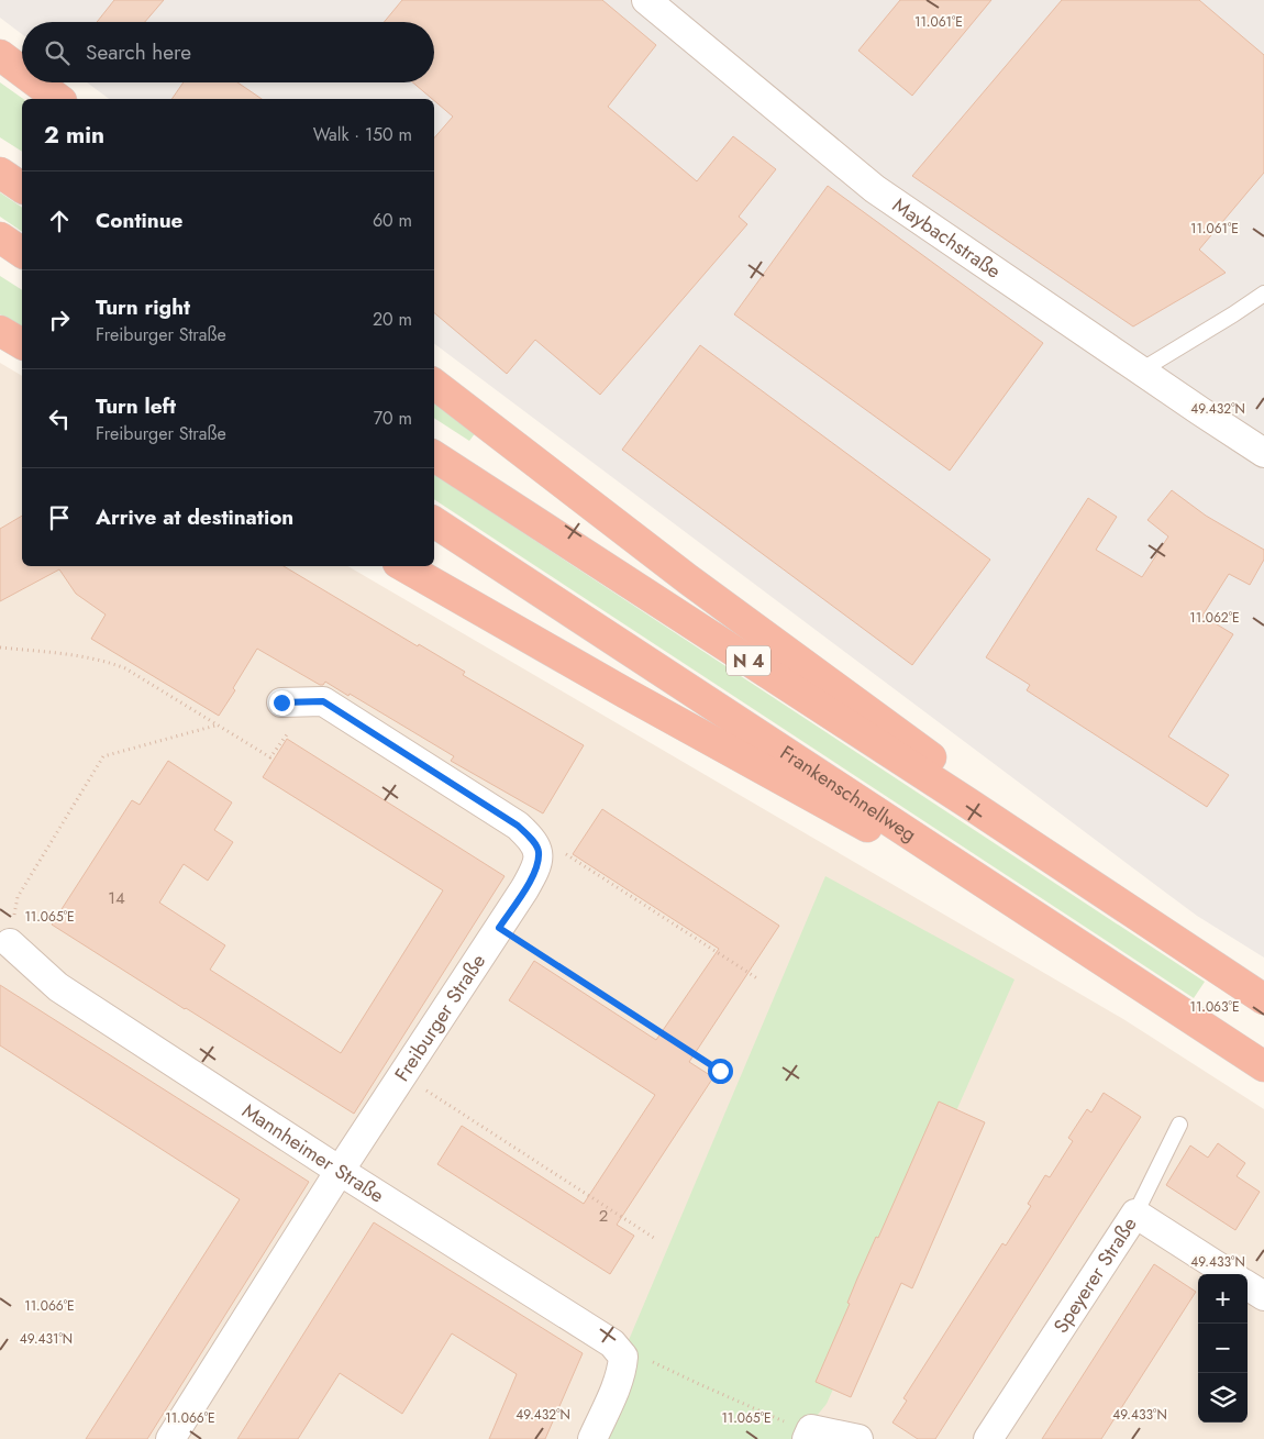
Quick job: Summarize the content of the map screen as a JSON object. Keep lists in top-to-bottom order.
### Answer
{
  "streets": {
    "highway": ["N 4", "Frankenschnellweg"],
    "street": [
      "Maybachstraße",
      "Freiburger Straße",
      "Mannheimer Straße",
      "Speyerer Straße"
    ]
  },
  "crossings": [
    ["Freiburger Straße", "Mannheimer Straße"]
  ],
  "house_numbers": ["14", "2"],
  "page": {
    "search": "Search here",
    "heading": ["2 min", "Walk · 150 m"],
    "list": [
      ["Continue", "60 m"],
      ["Turn right", "Freiburger Straße", "20 m"],
      ["Turn left", "Freiburger Straße", "70 m"],
      "Arrive at destination"
    ],
    "map_buttons": ["+", "−"]
  },
  "coordinates": [
    "11.061°E",
    "49.432°N",
    "11.062°E",
    "11.065°E",
    "11.063°E",
    "49.433°N",
    "11.066°E",
    "49.431°N"
  ]
}
